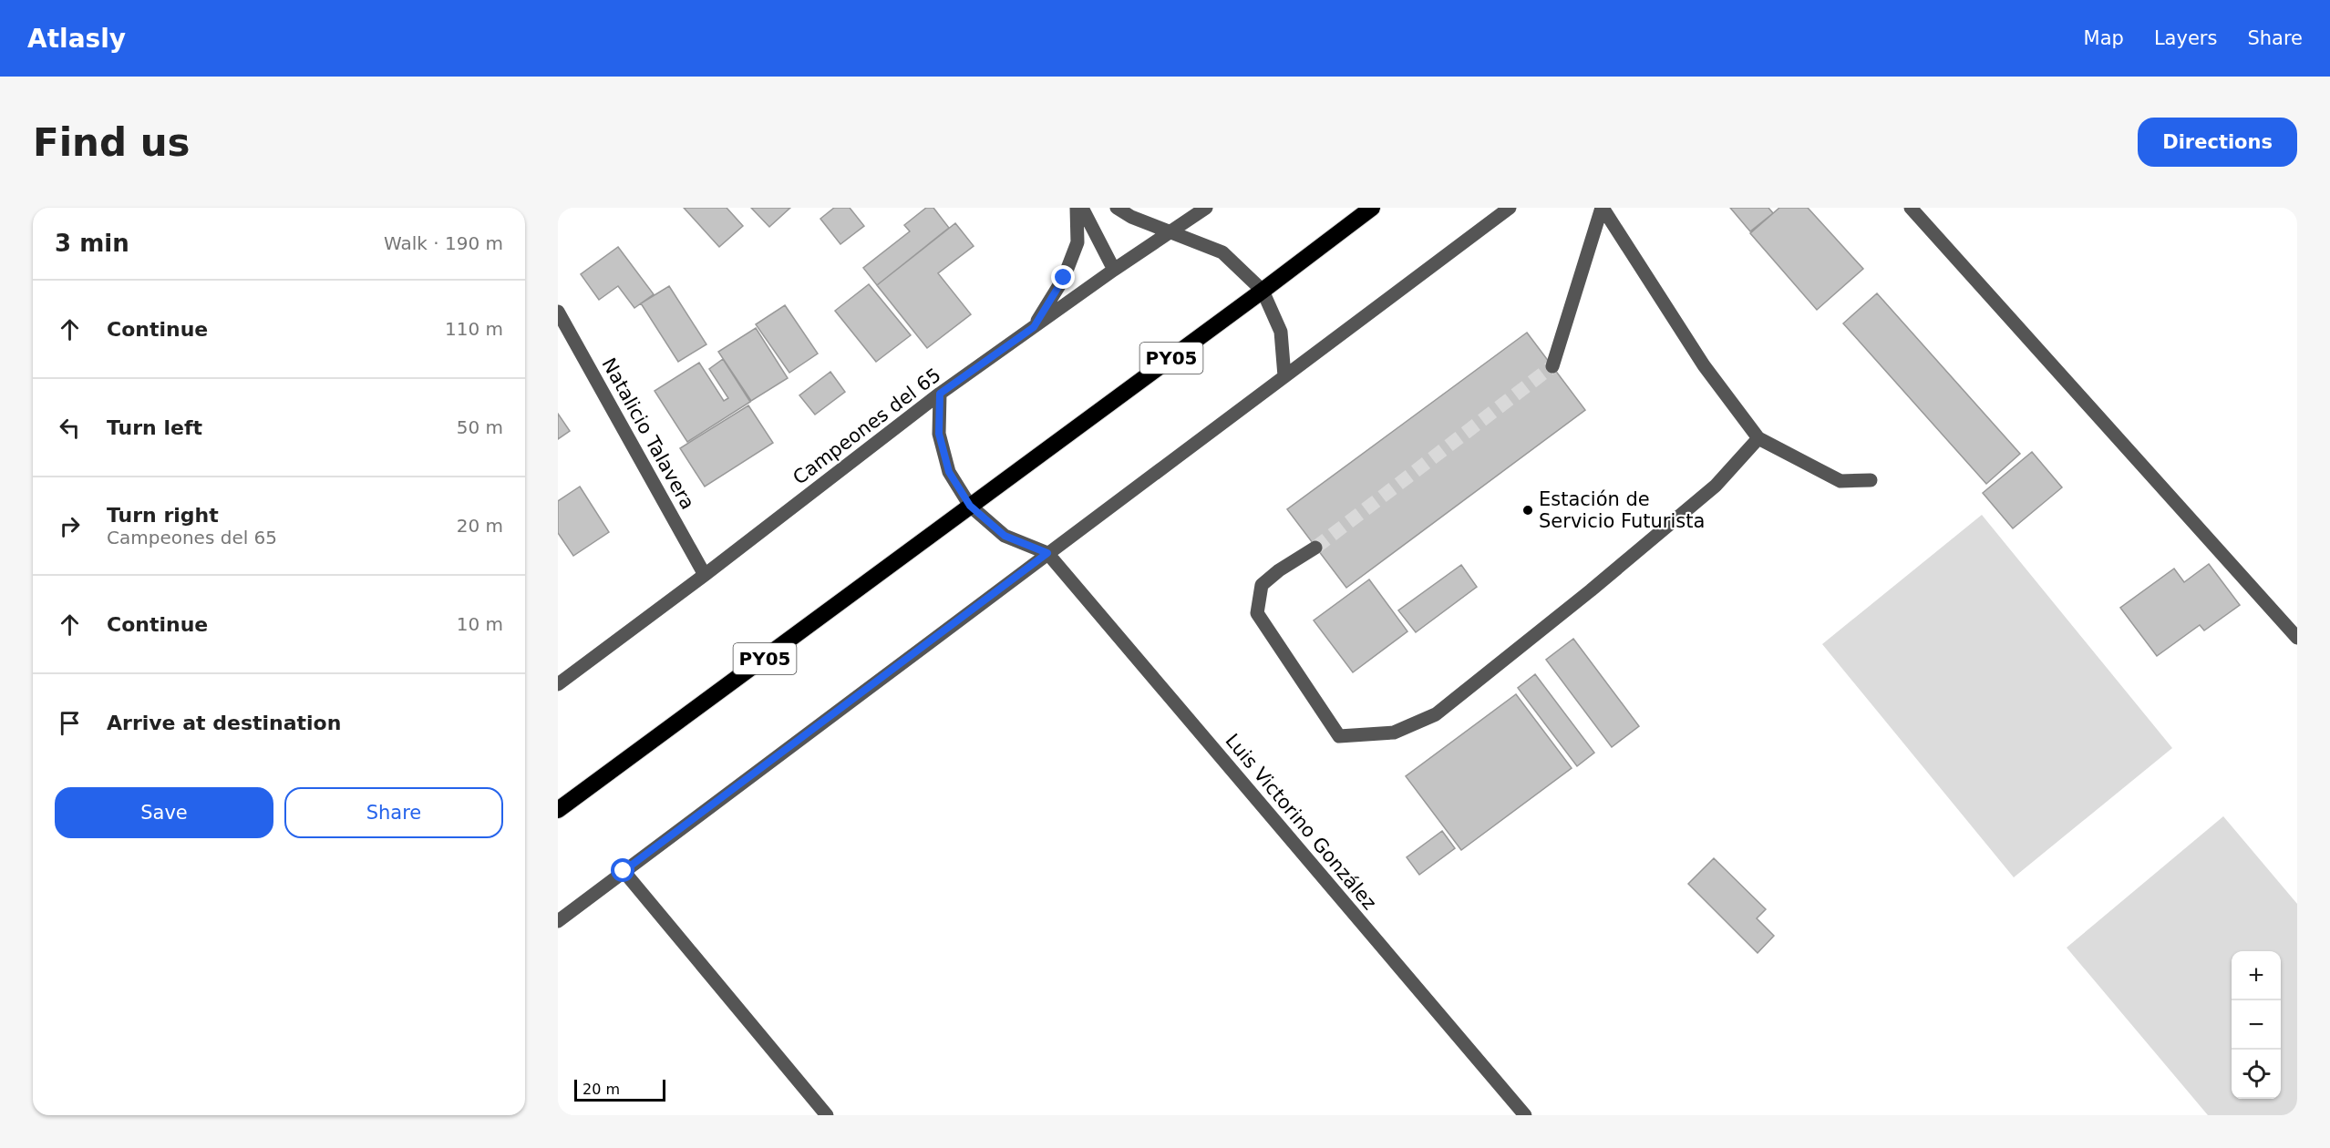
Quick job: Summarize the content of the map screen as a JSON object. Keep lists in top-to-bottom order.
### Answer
{
  "streets": {
    "highway": ["PY05"],
    "street": ["Campeones del 65", "Natalicio Talavera", "Luis Victorino González"]
  },
  "crossings": [
    ["Campeones del 65", "Natalicio Talavera"]
  ],
  "places": ["Estación de Servicio Futurista"],
  "scale_bar": "20 m",
  "page": {
    "header": "Atlasly",
    "nav": ["Map", "Layers", "Share"],
    "buttons": [
      "Directions",
      ["Save", "Share"]
    ],
    "title": "Find us",
    "heading": ["3 min", "Walk · 190 m"],
    "list": [
      ["Continue", "110 m"],
      ["Turn left", "50 m"],
      ["Turn right", "Campeones del 65", "20 m"],
      ["Continue", "10 m"],
      "Arrive at destination"
    ],
    "map_buttons": ["+", "−"],
    "scale": "20 m"
  }
}
